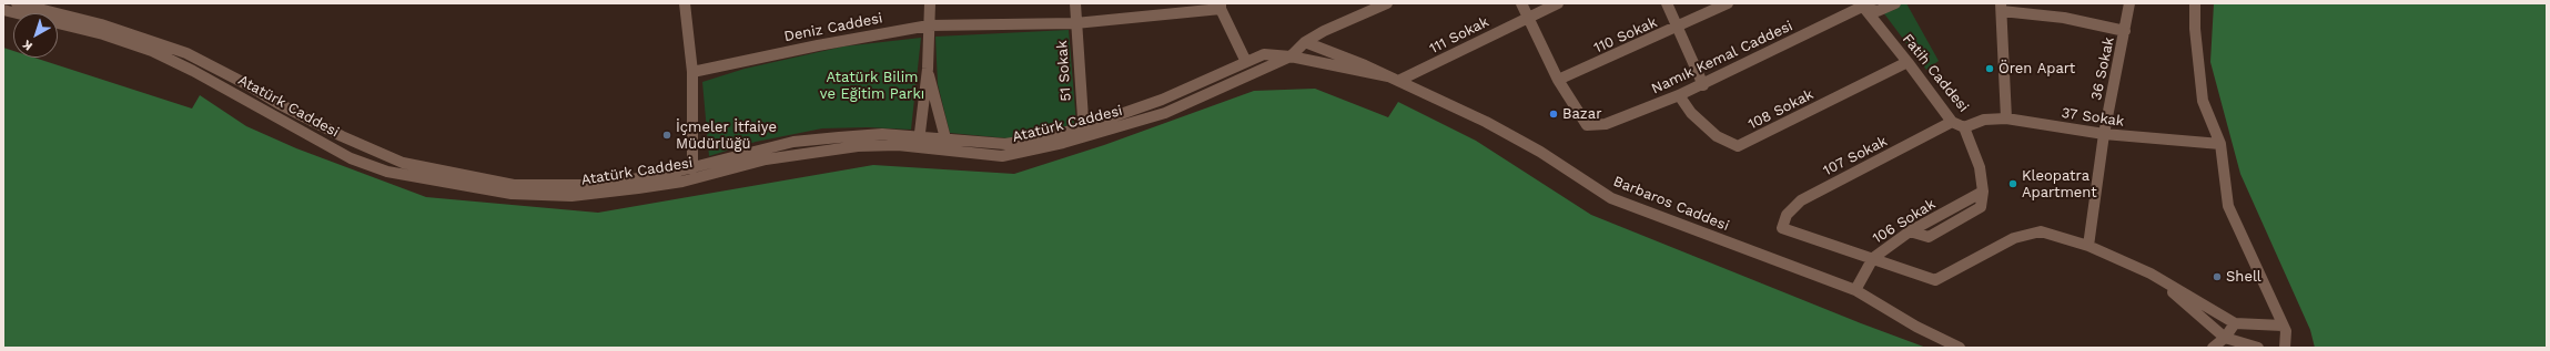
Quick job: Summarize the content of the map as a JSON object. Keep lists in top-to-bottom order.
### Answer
{
  "streets": {
    "street": [
      "Deniz Caddesi",
      "111 Sokak",
      "110 Sokak",
      "Namık Kemal Caddesi",
      "36 Sokak",
      "51 Sokak",
      "Fatih Caddesi",
      "Atatürk Caddesi",
      "108 Sokak",
      "37 Sokak",
      "107 Sokak",
      "Barbaros Caddesi",
      "106 Sokak"
    ]
  },
  "crossings": [
    ["Deniz Caddesi", "51 Sokak"],
    ["111 Sokak", "Namık Kemal Caddesi"],
    ["111 Sokak", "Atatürk Caddesi"],
    ["111 Sokak", "Barbaros Caddesi"],
    ["110 Sokak", "Namık Kemal Caddesi"],
    ["Namık Kemal Caddesi", "Fatih Caddesi"],
    ["Namık Kemal Caddesi", "108 Sokak"],
    ["36 Sokak", "37 Sokak"],
    ["51 Sokak", "Atatürk Caddesi"],
    ["Fatih Caddesi", "108 Sokak"],
    ["Fatih Caddesi", "37 Sokak"],
    ["Fatih Caddesi", "107 Sokak"],
    ["Fatih Caddesi", "106 Sokak"],
    ["Atatürk Caddesi", "Barbaros Caddesi"],
    ["107 Sokak", "106 Sokak"],
    ["Barbaros Caddesi", "106 Sokak"]
  ],
  "parks": ["Atatürk Bilim ve Eğitim Parkı"],
  "places": [
    "Ören Apart",
    "Bazar",
    "İçmeler İtfaiye Müdürlüğü",
    "Kleopatra Apartment",
    "Shell"
  ],
  "north": "bottom left"
}
